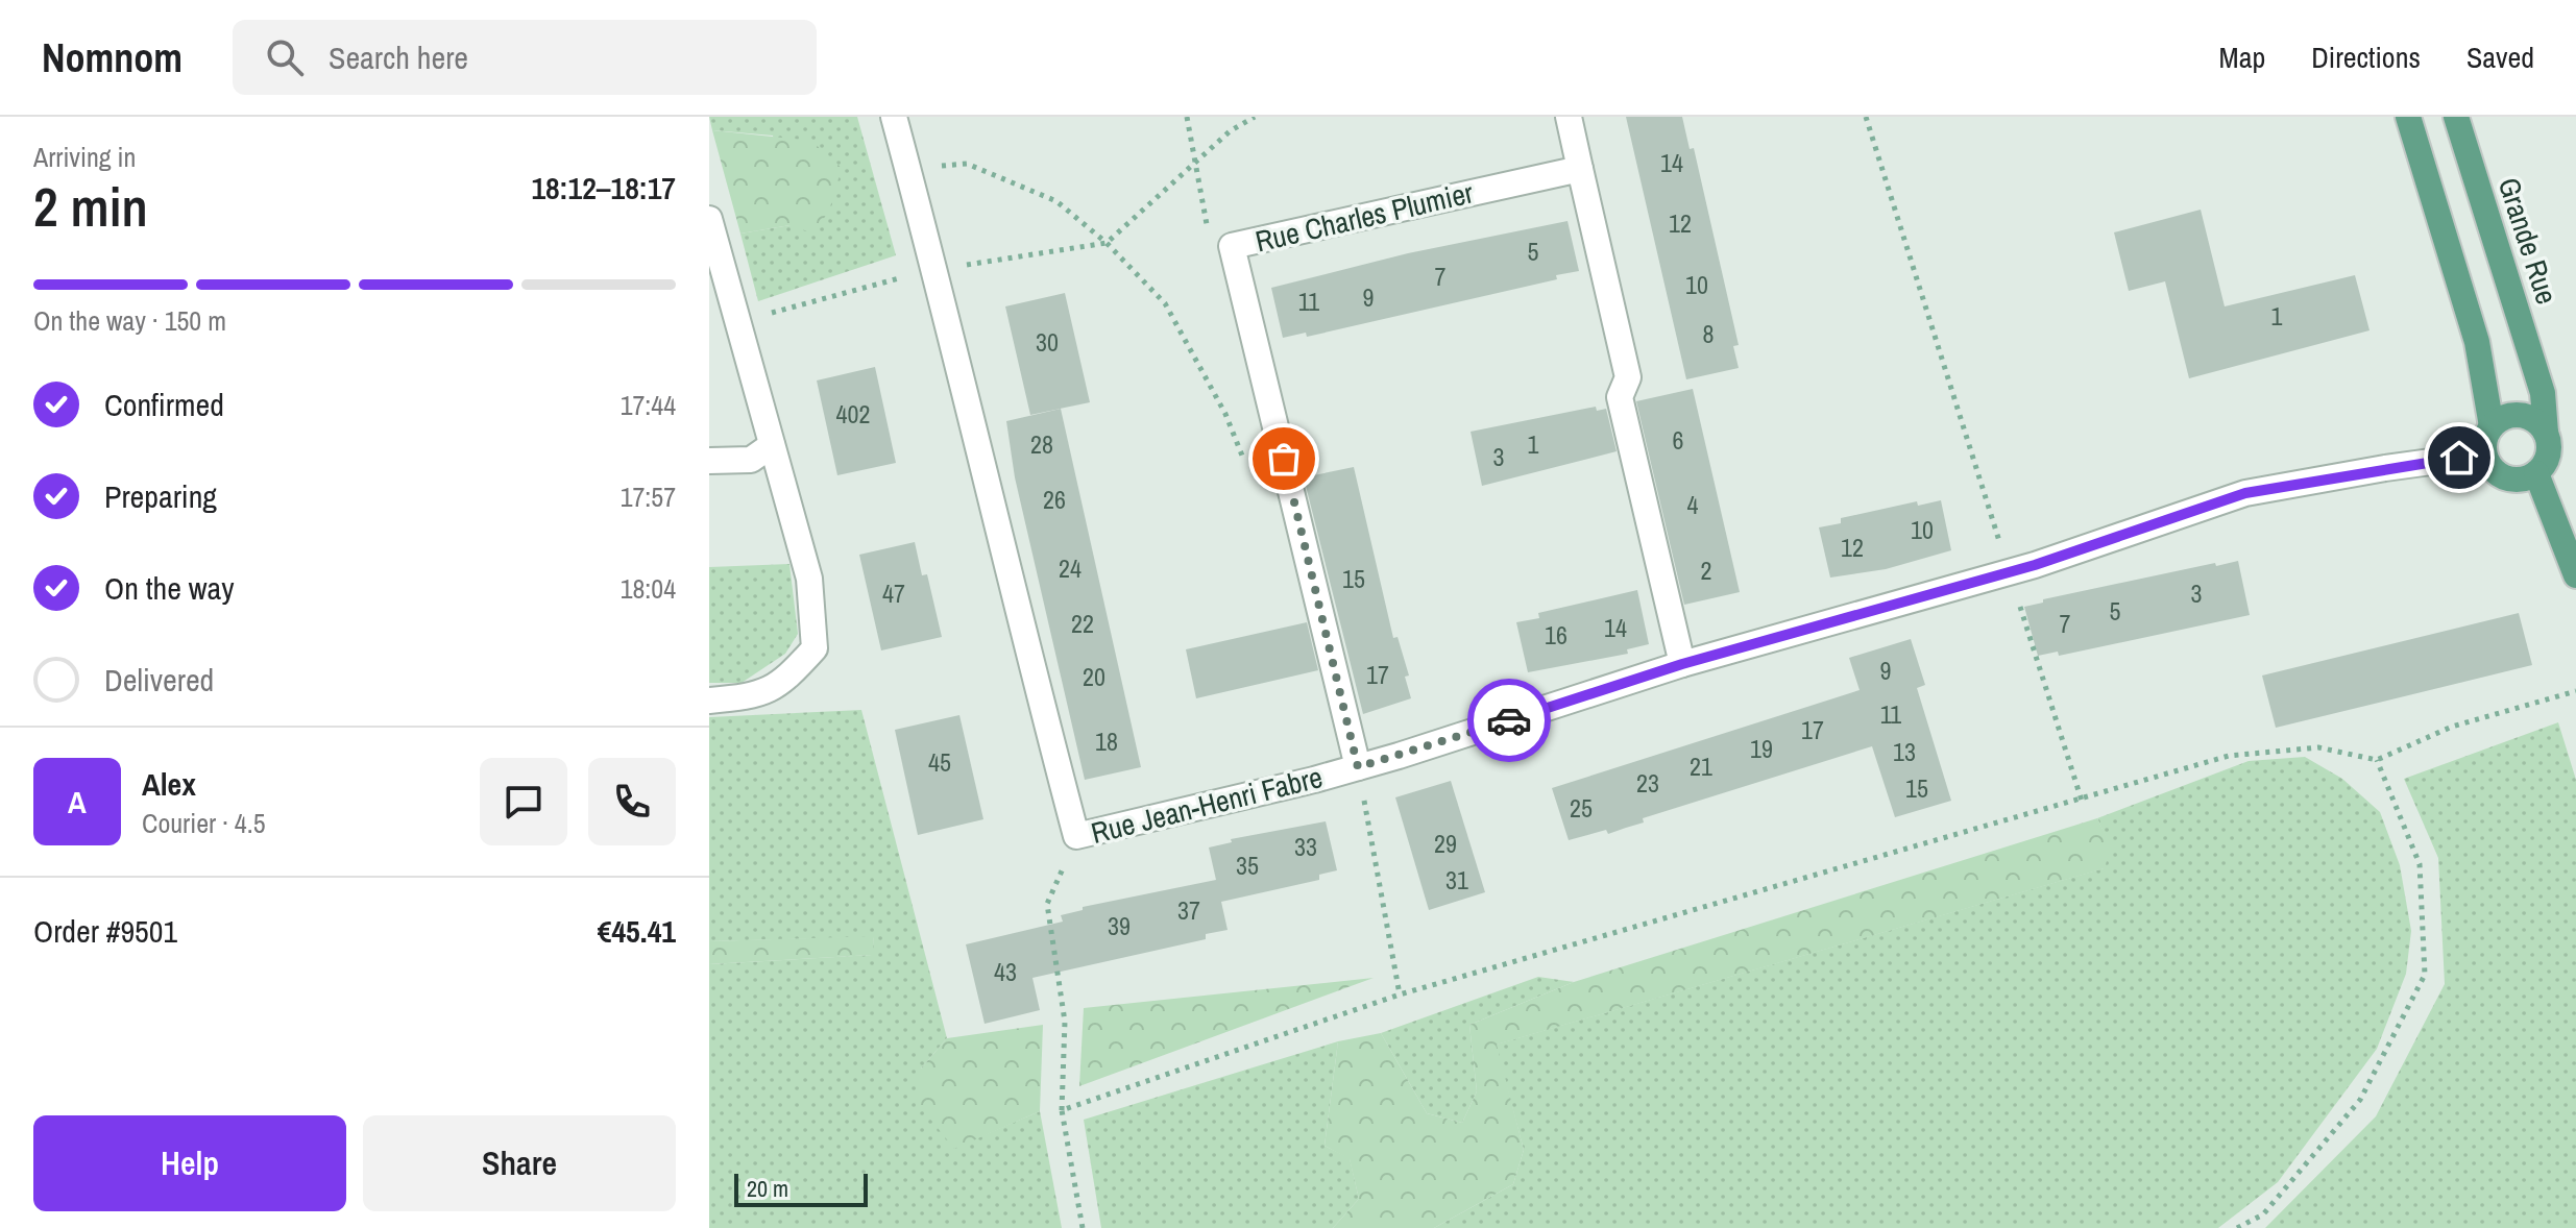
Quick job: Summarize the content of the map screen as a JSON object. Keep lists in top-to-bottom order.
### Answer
{
  "streets": {
    "main road": ["Grande Rue"],
    "street": ["Rue Charles Plumier", "Rue Jean-Henri Fabre"]
  },
  "crossings": [
    ["Rue Charles Plumier", "Rue Jean-Henri Fabre"],
    ["Grande Rue", "Rue Jean-Henri Fabre"]
  ],
  "house_numbers": [
    "14",
    "12",
    "5",
    "7",
    "10",
    "9",
    "11",
    "1",
    "8",
    "30",
    "402",
    "6",
    "28",
    "1",
    "3",
    "26",
    "4",
    "10",
    "12",
    "24",
    "2",
    "15",
    "47",
    "3",
    "5",
    "22",
    "7",
    "14",
    "16",
    "9",
    "17",
    "20",
    "11",
    "17",
    "18",
    "19",
    "13",
    "45",
    "21",
    "23",
    "15",
    "25",
    "29",
    "33",
    "35",
    "31",
    "37",
    "39",
    "43"
  ],
  "scale_bar": "20 m",
  "page": {
    "header": "Nomnom",
    "search": "Search here",
    "nav": ["Map", "Directions", "Saved"],
    "heading": ["2 min", "Arriving in", "18:12–18:17"],
    "panel": [
      "Alex",
      "Courier · 4.5",
      "Order #9501",
      "€45.41"
    ],
    "bar": "On the way · 150 m",
    "list": [
      ["Confirmed", "17:44"],
      ["Preparing", "17:57"],
      ["On the way", "18:04"],
      "Delivered"
    ],
    "round": "A",
    "buttons": ["Help", "Share"],
    "scale": "20 m"
  }
}
